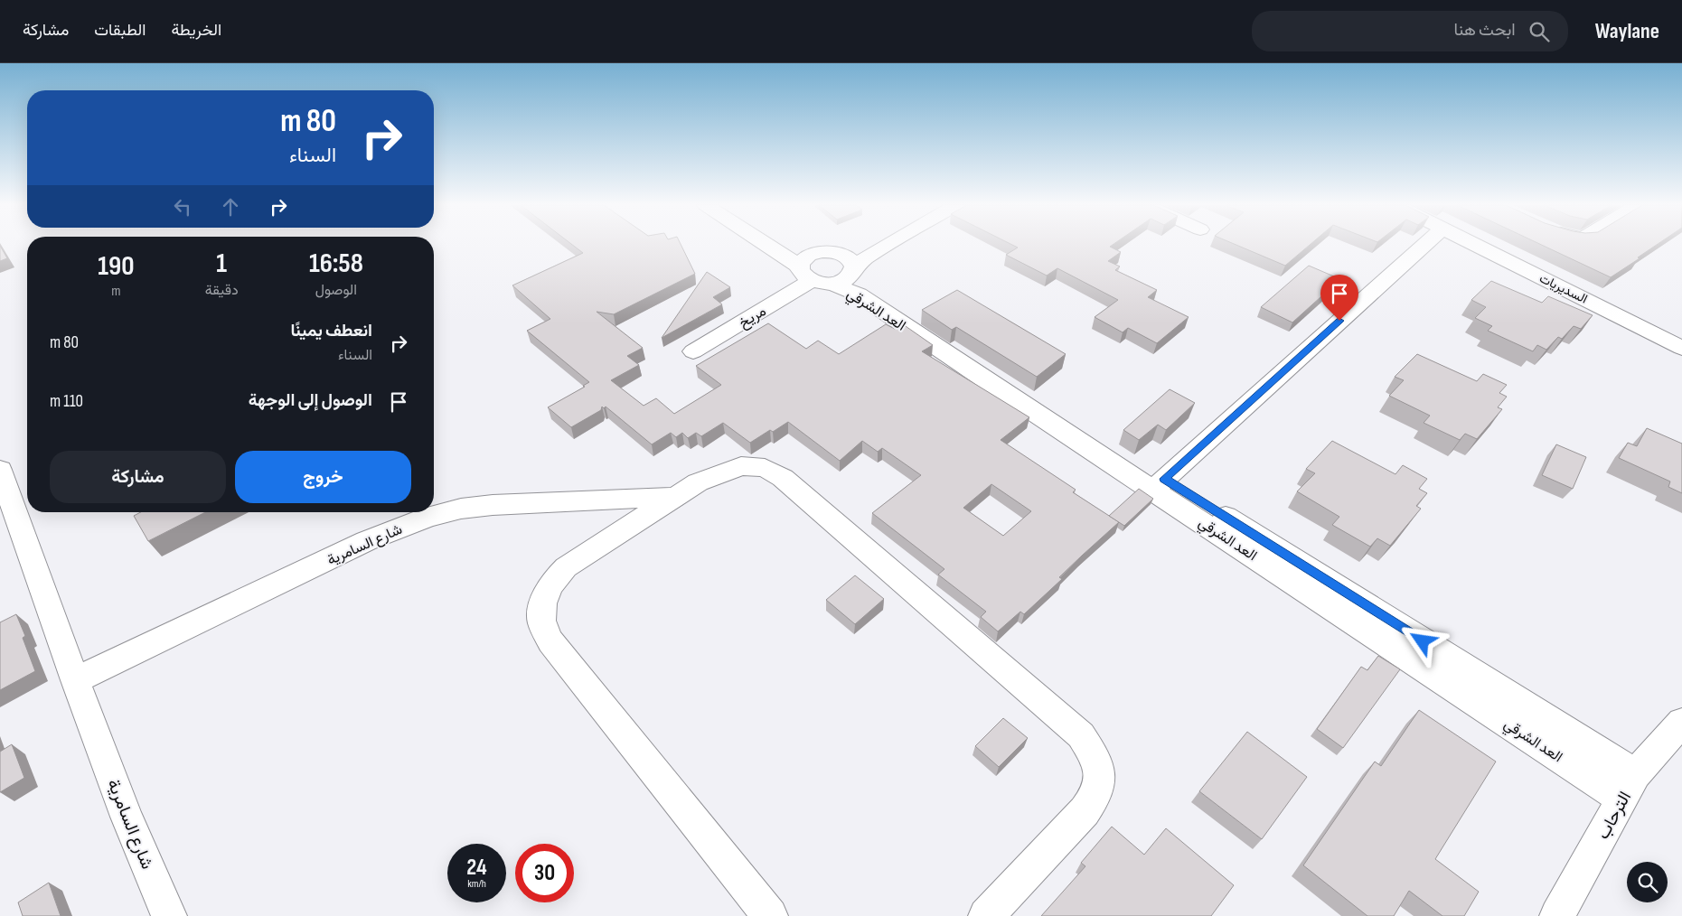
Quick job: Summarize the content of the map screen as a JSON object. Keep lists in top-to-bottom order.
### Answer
{
  "streets": {
    "street": [
      "السديريات",
      "العد الشرقي",
      "مريخ",
      "شارع السامرية",
      "الترحاب"
    ]
  },
  "crossings": [
    ["العد الشرقي", "مريخ"],
    ["العد الشرقي", "الترحاب"]
  ],
  "page": {
    "header": "Waylane",
    "search": "ابحث هنا",
    "nav": ["الخريطة", "الطبقات", "مشاركة"],
    "turn": ["80 m", "السناء"],
    "eta": [
      "16:58",
      "الوصول",
      "1",
      "دقيقة",
      "190",
      "m"
    ],
    "list": [
      {
        "name": "انعطف يمينًا",
        "note": "السناء",
        "value": "80 m"
      },
      {
        "name": "الوصول إلى الوجهة",
        "value": "110 m"
      }
    ],
    "buttons": ["خروج", "مشاركة"],
    "speed": "24 km/h",
    "limit": "30"
  }
}
